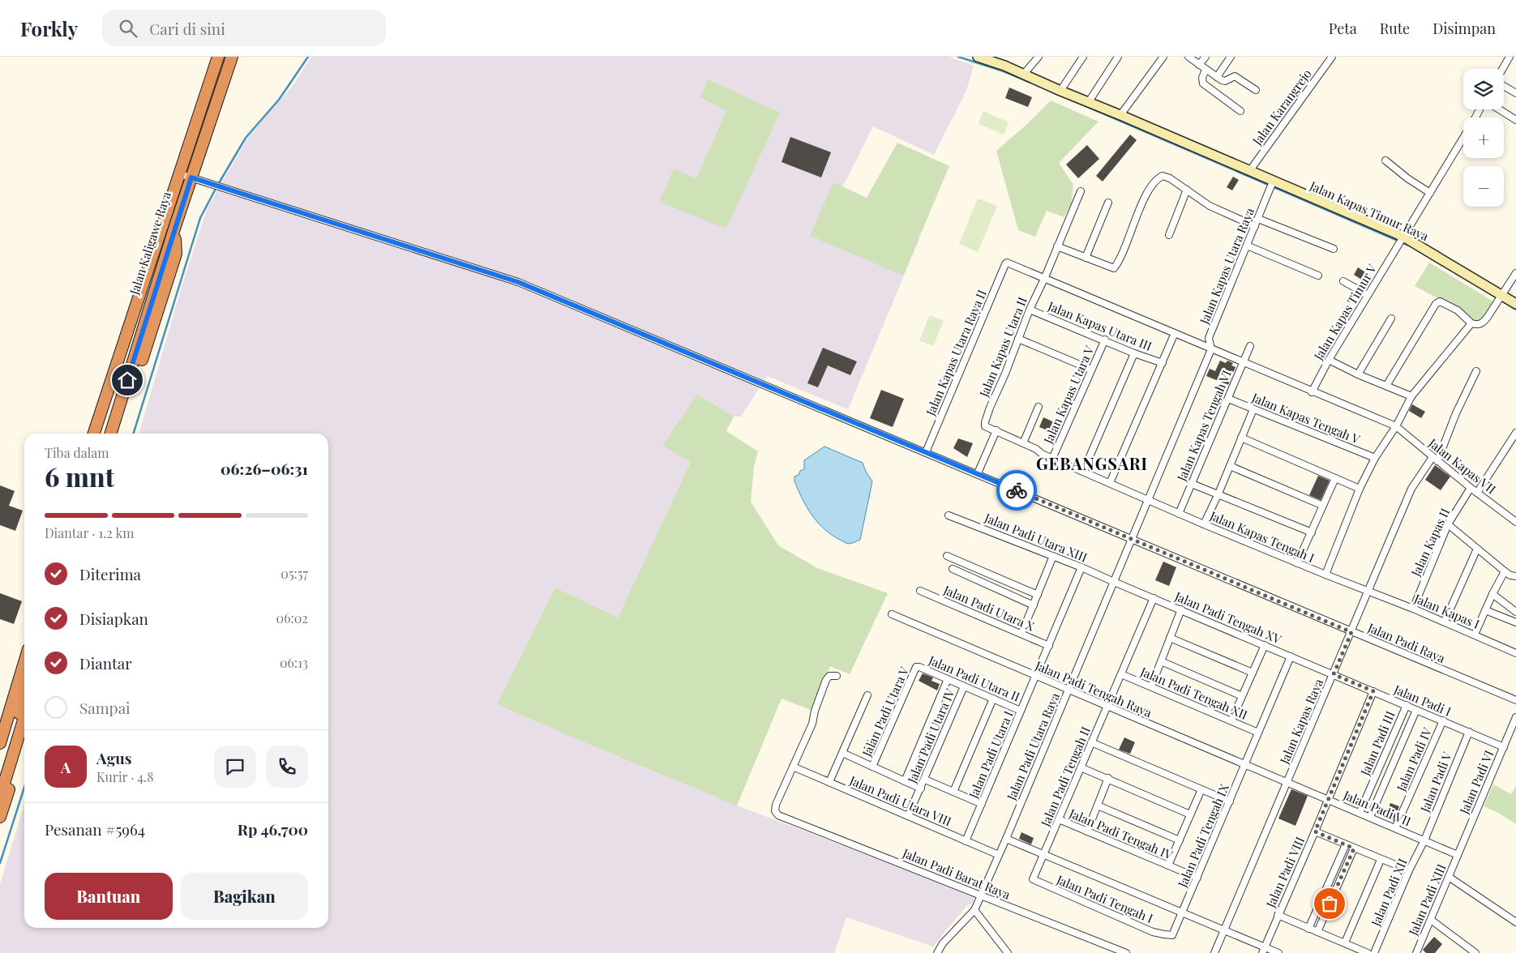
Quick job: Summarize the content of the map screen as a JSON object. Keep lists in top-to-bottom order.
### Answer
{
  "streets": {
    "highway": ["Jalan Kaligawe Raya"],
    "street": [
      "Jalan Karangrejo",
      "Jalan Kapas Timur Raya",
      "Jalan Kapas Utara Raya",
      "Jalan Kapas Timur V",
      "Jalan Kapas Utara III",
      "Jalan Kapas Utara II",
      "Jalan Kapas Utara Raya II",
      "Jalan Kapas Utara V",
      "Jalan Kapas Tengah V",
      "Jalan Kapas Tengah VI",
      "Jalan Kapas VII",
      "Jalan Kapas Tengah I",
      "Jalan Padi Utara XIII",
      "Jalan Kapas II",
      "Jalan Padi Utara X",
      "Jalan Kapas I",
      "Jalan Padi Tengah XV",
      "Jalan Padi Raya",
      "Jalan Padi Utara II",
      "Jalan Padi Tengah Raya",
      "Jalan Padi Tengah XII",
      "Jalan Padi I",
      "Jalan Padi Utara V",
      "Jalan Kapas Raya",
      "Jalan Padi Utara IV",
      "Jalan Padi III",
      "Jalan Padi Utara Raya",
      "Jalan Padi Utara I",
      "Jalan Padi IV",
      "Jalan Padi Tengah II",
      "Jalan Padi V",
      "Jalan Padi VI",
      "Jalan Padi Utara VIII",
      "Jalan Padi VII",
      "Jalan Padi Tengah IV",
      "Jalan Padi Tengah IX",
      "Jalan Padi VIII",
      "Jalan Padi Barat Raya",
      "Jalan Padi XII",
      "Jalan Padi Tengah I",
      "Jalan Padi XIII"
    ]
  },
  "crossings": [
    ["Jalan Karangrejo", "Jalan Kapas Timur Raya"],
    ["Jalan Kapas Timur Raya", "Jalan Kapas Utara Raya"],
    ["Jalan Kapas Timur Raya", "Jalan Kapas Timur V"],
    ["Jalan Kaligawe Raya", "Jalan Padi Raya"],
    ["Jalan Kapas Utara Raya", "Jalan Kapas VII"],
    ["Jalan Kapas Utara Raya", "Jalan Kapas Tengah I"],
    ["Jalan Kapas Utara Raya", "Jalan Padi Raya"],
    ["Jalan Kapas Utara Raya", "Jalan Padi Utara Raya"],
    ["Jalan Kapas Timur V", "Jalan Kapas VII"],
    ["Jalan Kapas Utara III", "Jalan Kapas Utara II"],
    ["Jalan Kapas Utara III", "Jalan Kapas Utara V"],
    ["Jalan Kapas Utara II", "Jalan Kapas VII"],
    ["Jalan Kapas Utara II", "Jalan Kapas Tengah I"],
    ["Jalan Kapas Utara Raya II", "Jalan Kapas VII"],
    ["Jalan Kapas Utara Raya II", "Jalan Padi Raya"],
    ["Jalan Kapas Utara V", "Jalan Kapas Tengah I"],
    ["Jalan Kapas Tengah V", "Jalan Kapas Tengah VI"],
    ["Jalan Kapas Tengah VI", "Jalan Kapas VII"],
    ["Jalan Kapas Tengah VI", "Jalan Kapas Tengah I"],
    ["Jalan Kapas VII", "Jalan Kapas II"],
    ["Jalan Kapas VII", "Jalan Kapas Raya"],
    ["Jalan Kapas Tengah I", "Jalan Kapas I"],
    ["Jalan Kapas Tengah I", "Jalan Kapas Raya"],
    ["Jalan Padi Utara XIII", "Jalan Padi Tengah XV"],
    ["Jalan Padi Utara XIII", "Jalan Padi Utara Raya"],
    ["Jalan Padi Utara XIII", "Jalan Padi Utara I"],
    ["Jalan Kapas II", "Jalan Kapas I"],
    ["Jalan Padi Utara X", "Jalan Padi Utara I"],
    ["Jalan Kapas I", "Jalan Kapas Raya"],
    ["Jalan Padi Tengah XV", "Jalan Padi I"],
    ["Jalan Padi Tengah XV", "Jalan Kapas Raya"],
    ["Jalan Padi Tengah XV", "Jalan Padi Utara Raya"],
    ["Jalan Padi Tengah XV", "Jalan Padi Tengah II"],
    ["Jalan Padi Tengah XV", "Jalan Padi Tengah IX"],
    ["Jalan Padi Raya", "Jalan Kapas Raya"],
    ["Jalan Padi Raya", "Jalan Padi Utara Raya"],
    ["Jalan Padi Utara II", "Jalan Padi Utara V"],
    ["Jalan Padi Utara II", "Jalan Padi Utara IV"],
    ["Jalan Padi Utara II", "Jalan Padi Utara I"],
    ["Jalan Padi Tengah Raya", "Jalan Kapas Raya"],
    ["Jalan Padi Tengah Raya", "Jalan Padi Utara Raya"],
    ["Jalan Padi Tengah Raya", "Jalan Padi Utara I"],
    ["Jalan Padi Tengah Raya", "Jalan Padi Tengah II"],
    ["Jalan Padi Tengah Raya", "Jalan Padi VII"],
    ["Jalan Padi Tengah Raya", "Jalan Padi Tengah IX"],
    ["Jalan Padi Tengah XII", "Jalan Padi Tengah II"],
    ["Jalan Padi Tengah XII", "Jalan Padi Tengah IX"],
    ["Jalan Padi I", "Jalan Kapas Raya"],
    ["Jalan Padi I", "Jalan Padi III"],
    ["Jalan Padi I", "Jalan Padi IV"],
    ["Jalan Padi I", "Jalan Padi V"],
    ["Jalan Padi I", "Jalan Padi VI"],
    ["Jalan Padi I", "Jalan Padi VIII"],
    ["Jalan Kapas Raya", "Jalan Padi VII"],
    ["Jalan Kapas Raya", "Jalan Padi Tengah I"],
    ["Jalan Padi Utara IV", "Jalan Padi Utara VIII"],
    ["Jalan Padi III", "Jalan Padi VII"],
    ["Jalan Padi Utara Raya", "Jalan Padi Utara VIII"],
    ["Jalan Padi Utara Raya", "Jalan Padi Barat Raya"],
    ["Jalan Padi Utara Raya", "Jalan Padi Tengah I"],
    ["Jalan Padi Utara I", "Jalan Padi Utara VIII"],
    ["Jalan Padi IV", "Jalan Padi VII"],
    ["Jalan Padi Tengah II", "Jalan Padi Tengah IV"],
    ["Jalan Padi Tengah II", "Jalan Padi Tengah I"],
    ["Jalan Padi V", "Jalan Padi VII"],
    ["Jalan Padi V", "Jalan Padi XII"],
    ["Jalan Padi VI", "Jalan Padi VII"],
    ["Jalan Padi VI", "Jalan Padi XIII"],
    ["Jalan Padi Utara VIII", "Jalan Padi Barat Raya"],
    ["Jalan Padi VII", "Jalan Padi VIII"],
    ["Jalan Padi VII", "Jalan Padi XII"],
    ["Jalan Padi VII", "Jalan Padi XIII"],
    ["Jalan Padi Tengah IV", "Jalan Padi Tengah IX"],
    ["Jalan Padi Tengah IX", "Jalan Padi Tengah I"],
    ["Jalan Padi VIII", "Jalan Padi Tengah I"]
  ],
  "districts": ["GEBANGSARI"],
  "page": {
    "header": "Forkly",
    "search": "Cari di sini",
    "nav": ["Peta", "Rute", "Disimpan"],
    "map_buttons": ["+", "−"],
    "heading": ["6 mnt", "Tiba dalam", "06:26–06:31"],
    "panel": [
      "Agus",
      "Kurir · 4.8",
      "Pesanan #5964",
      "Rp 46,700"
    ],
    "bar": "Diantar · 1.2 km",
    "list": [
      ["Diterima", "05:57"],
      ["Disiapkan", "06:02"],
      ["Diantar", "06:13"],
      "Sampai"
    ],
    "round": "A",
    "buttons": ["Bantuan", "Bagikan"]
  }
}
